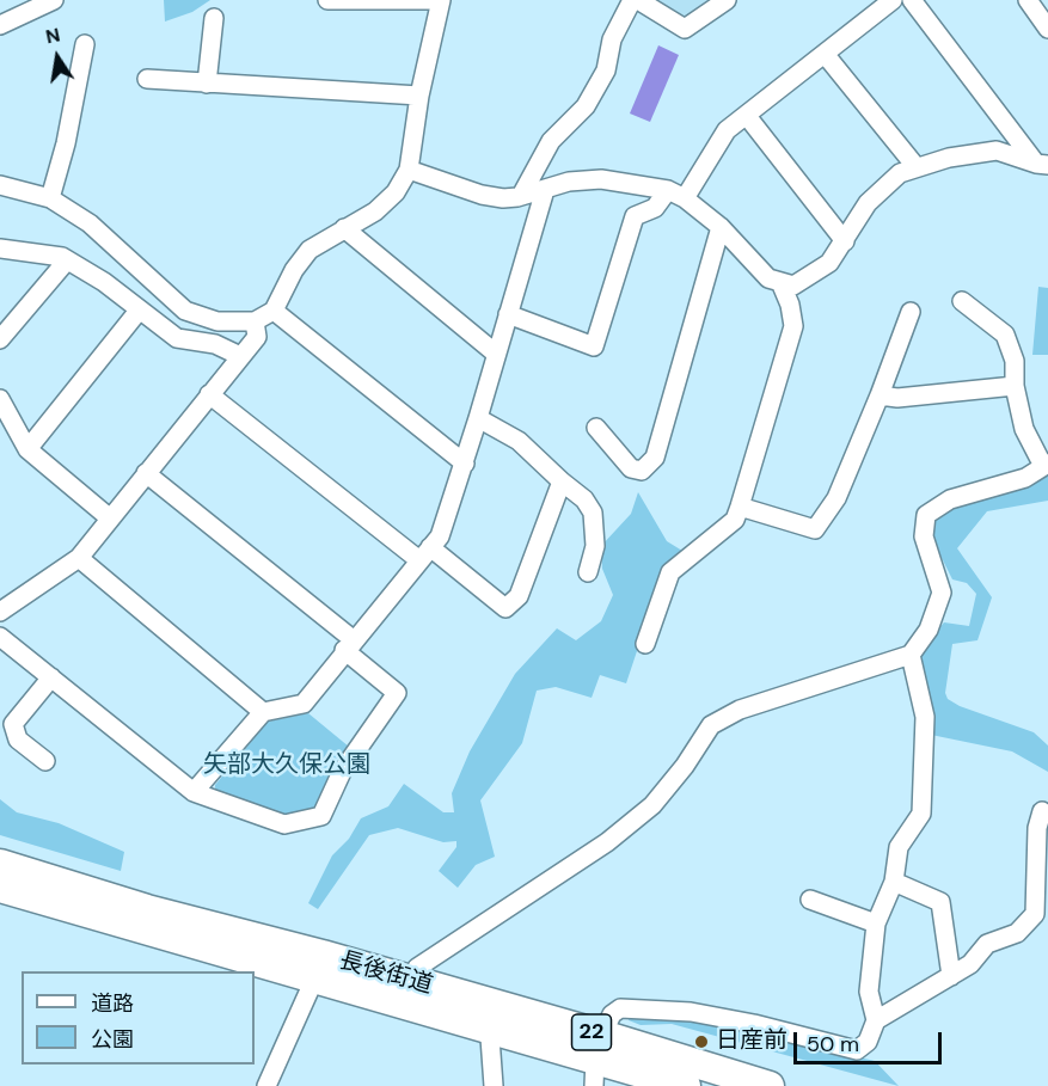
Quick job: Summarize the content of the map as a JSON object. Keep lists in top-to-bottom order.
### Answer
{
  "streets": {
    "main road": ["長後街道", "22"]
  },
  "parks": ["矢部大久保公園"],
  "places": ["日産前"],
  "legend": ["道路", "公園"],
  "scale_bar": "50 m",
  "north": "top"
}
